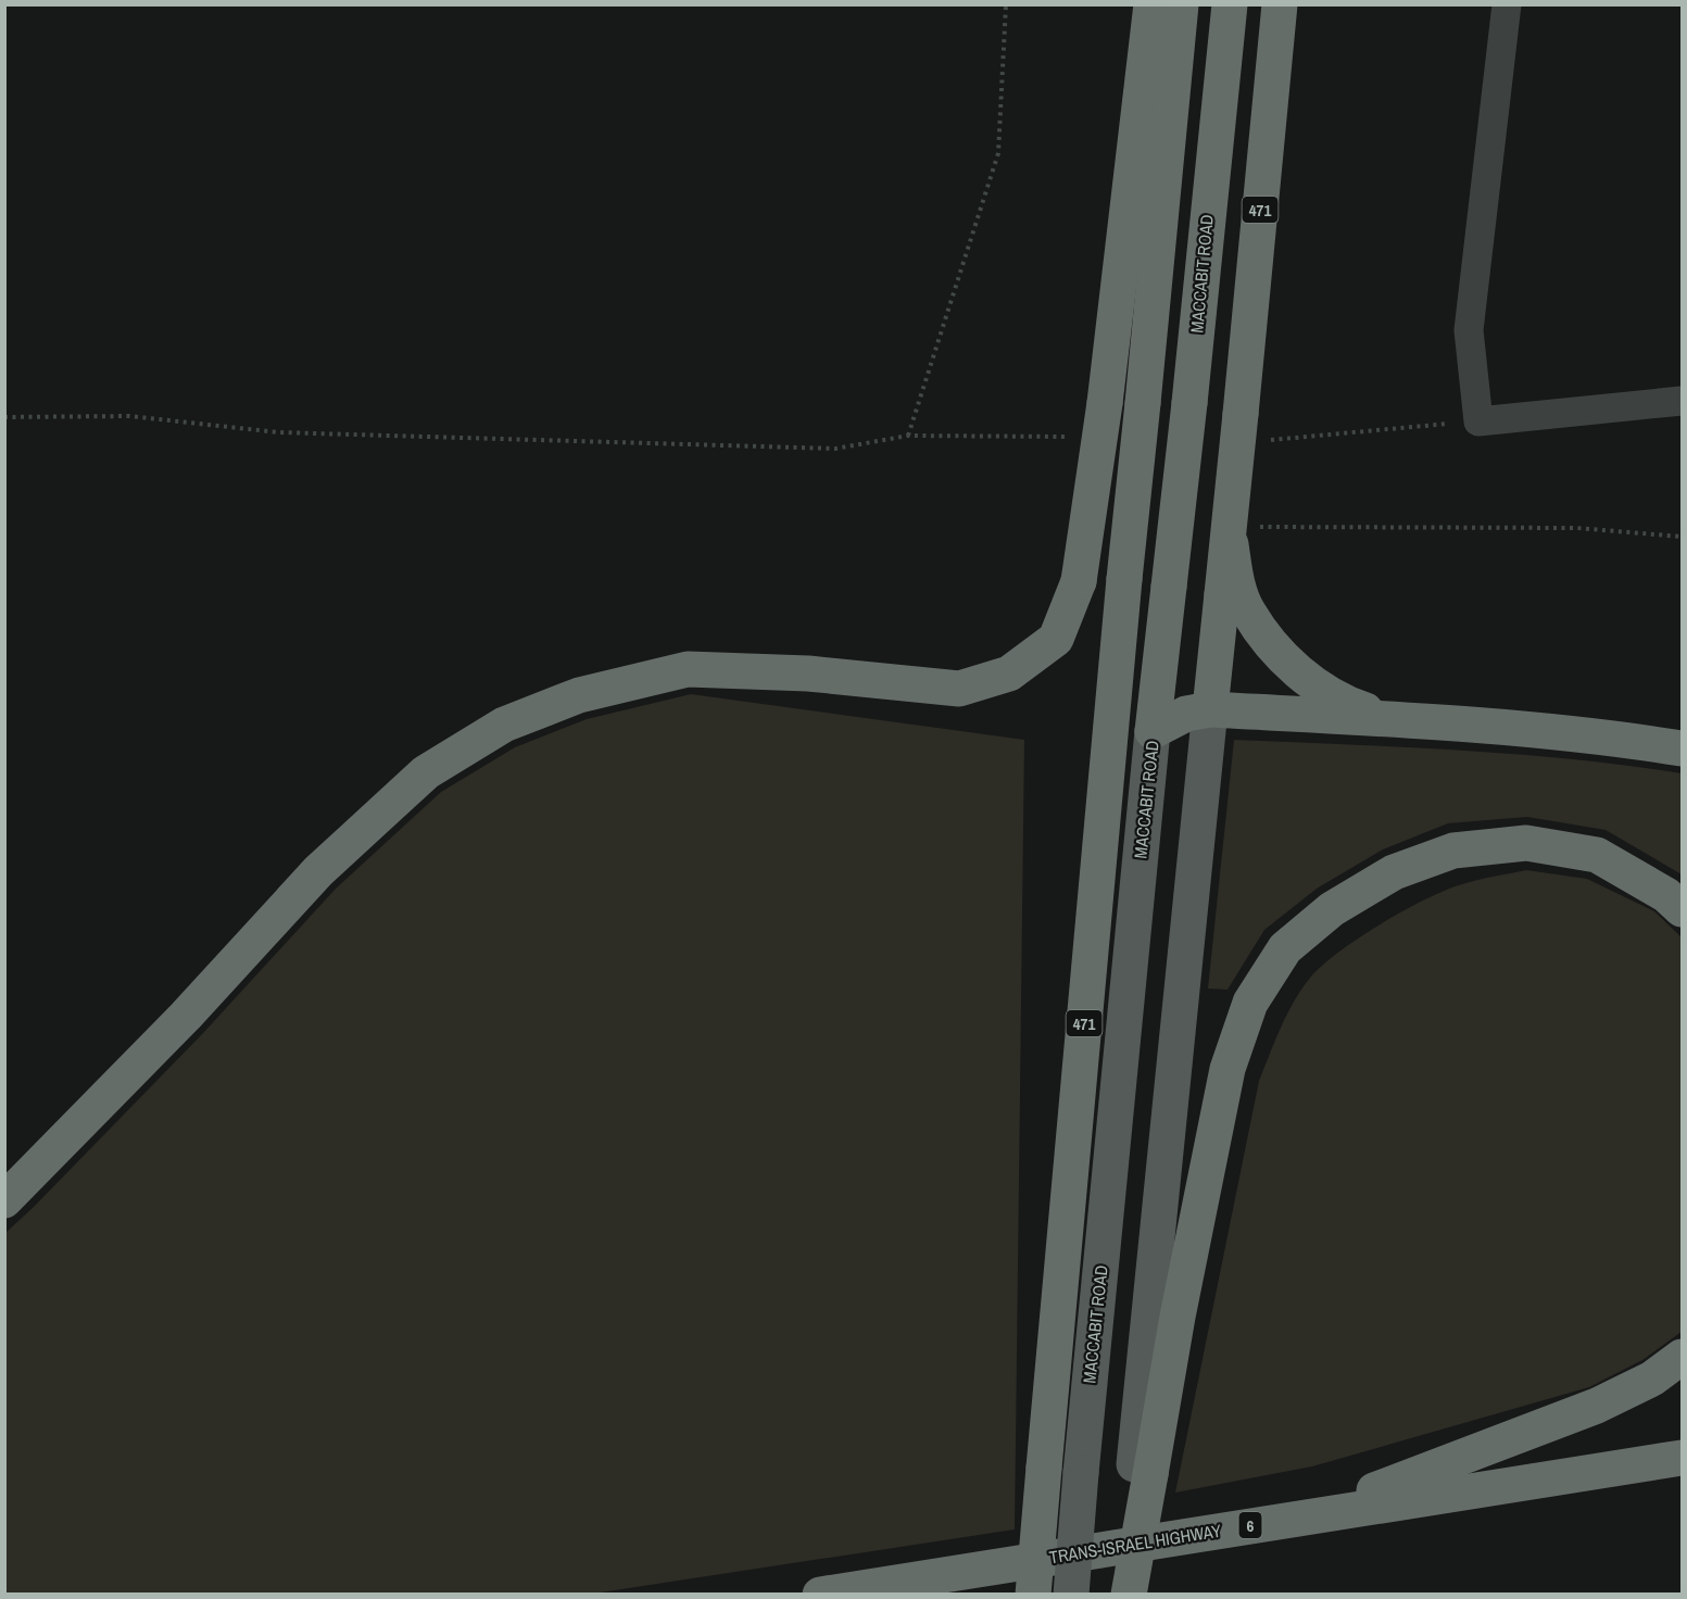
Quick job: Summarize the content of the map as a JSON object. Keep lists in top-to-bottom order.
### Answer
{
  "streets": {
    "highway": [
      "471",
      "MACCABIT ROAD",
      "6",
      "TRANS-ISRAEL HIGHWAY"
    ]
  }
}
